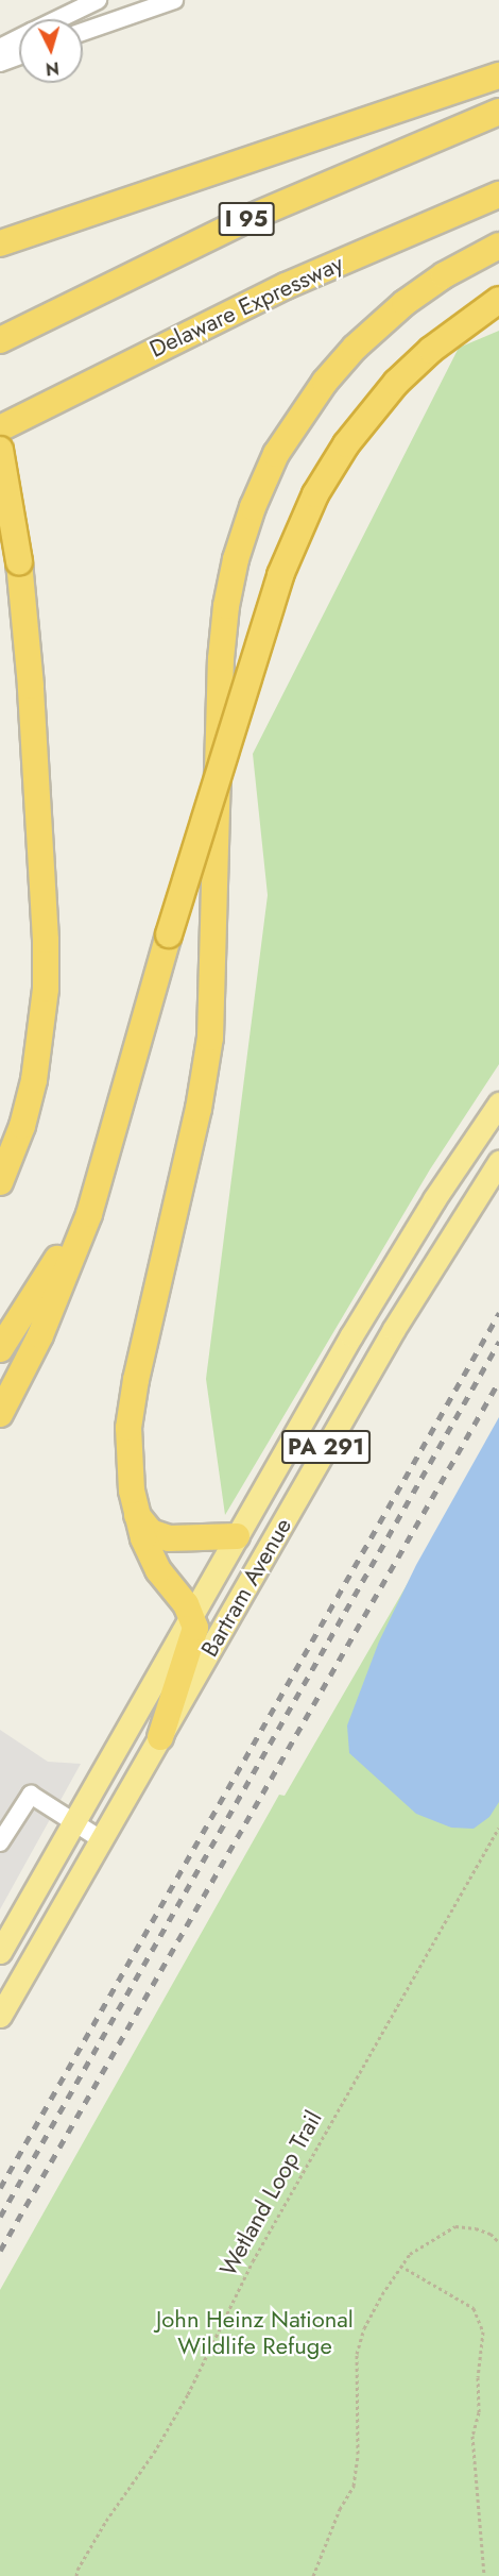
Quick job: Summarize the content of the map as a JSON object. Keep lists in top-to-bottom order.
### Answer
{
  "streets": {
    "highway": ["I 95", "Delaware Expressway"],
    "main road": ["PA 291", "Bartram Avenue"],
    "path": ["Wetland Loop Trail"]
  },
  "parks": ["John Heinz National Wildlife Refuge"],
  "north": "bottom"
}
